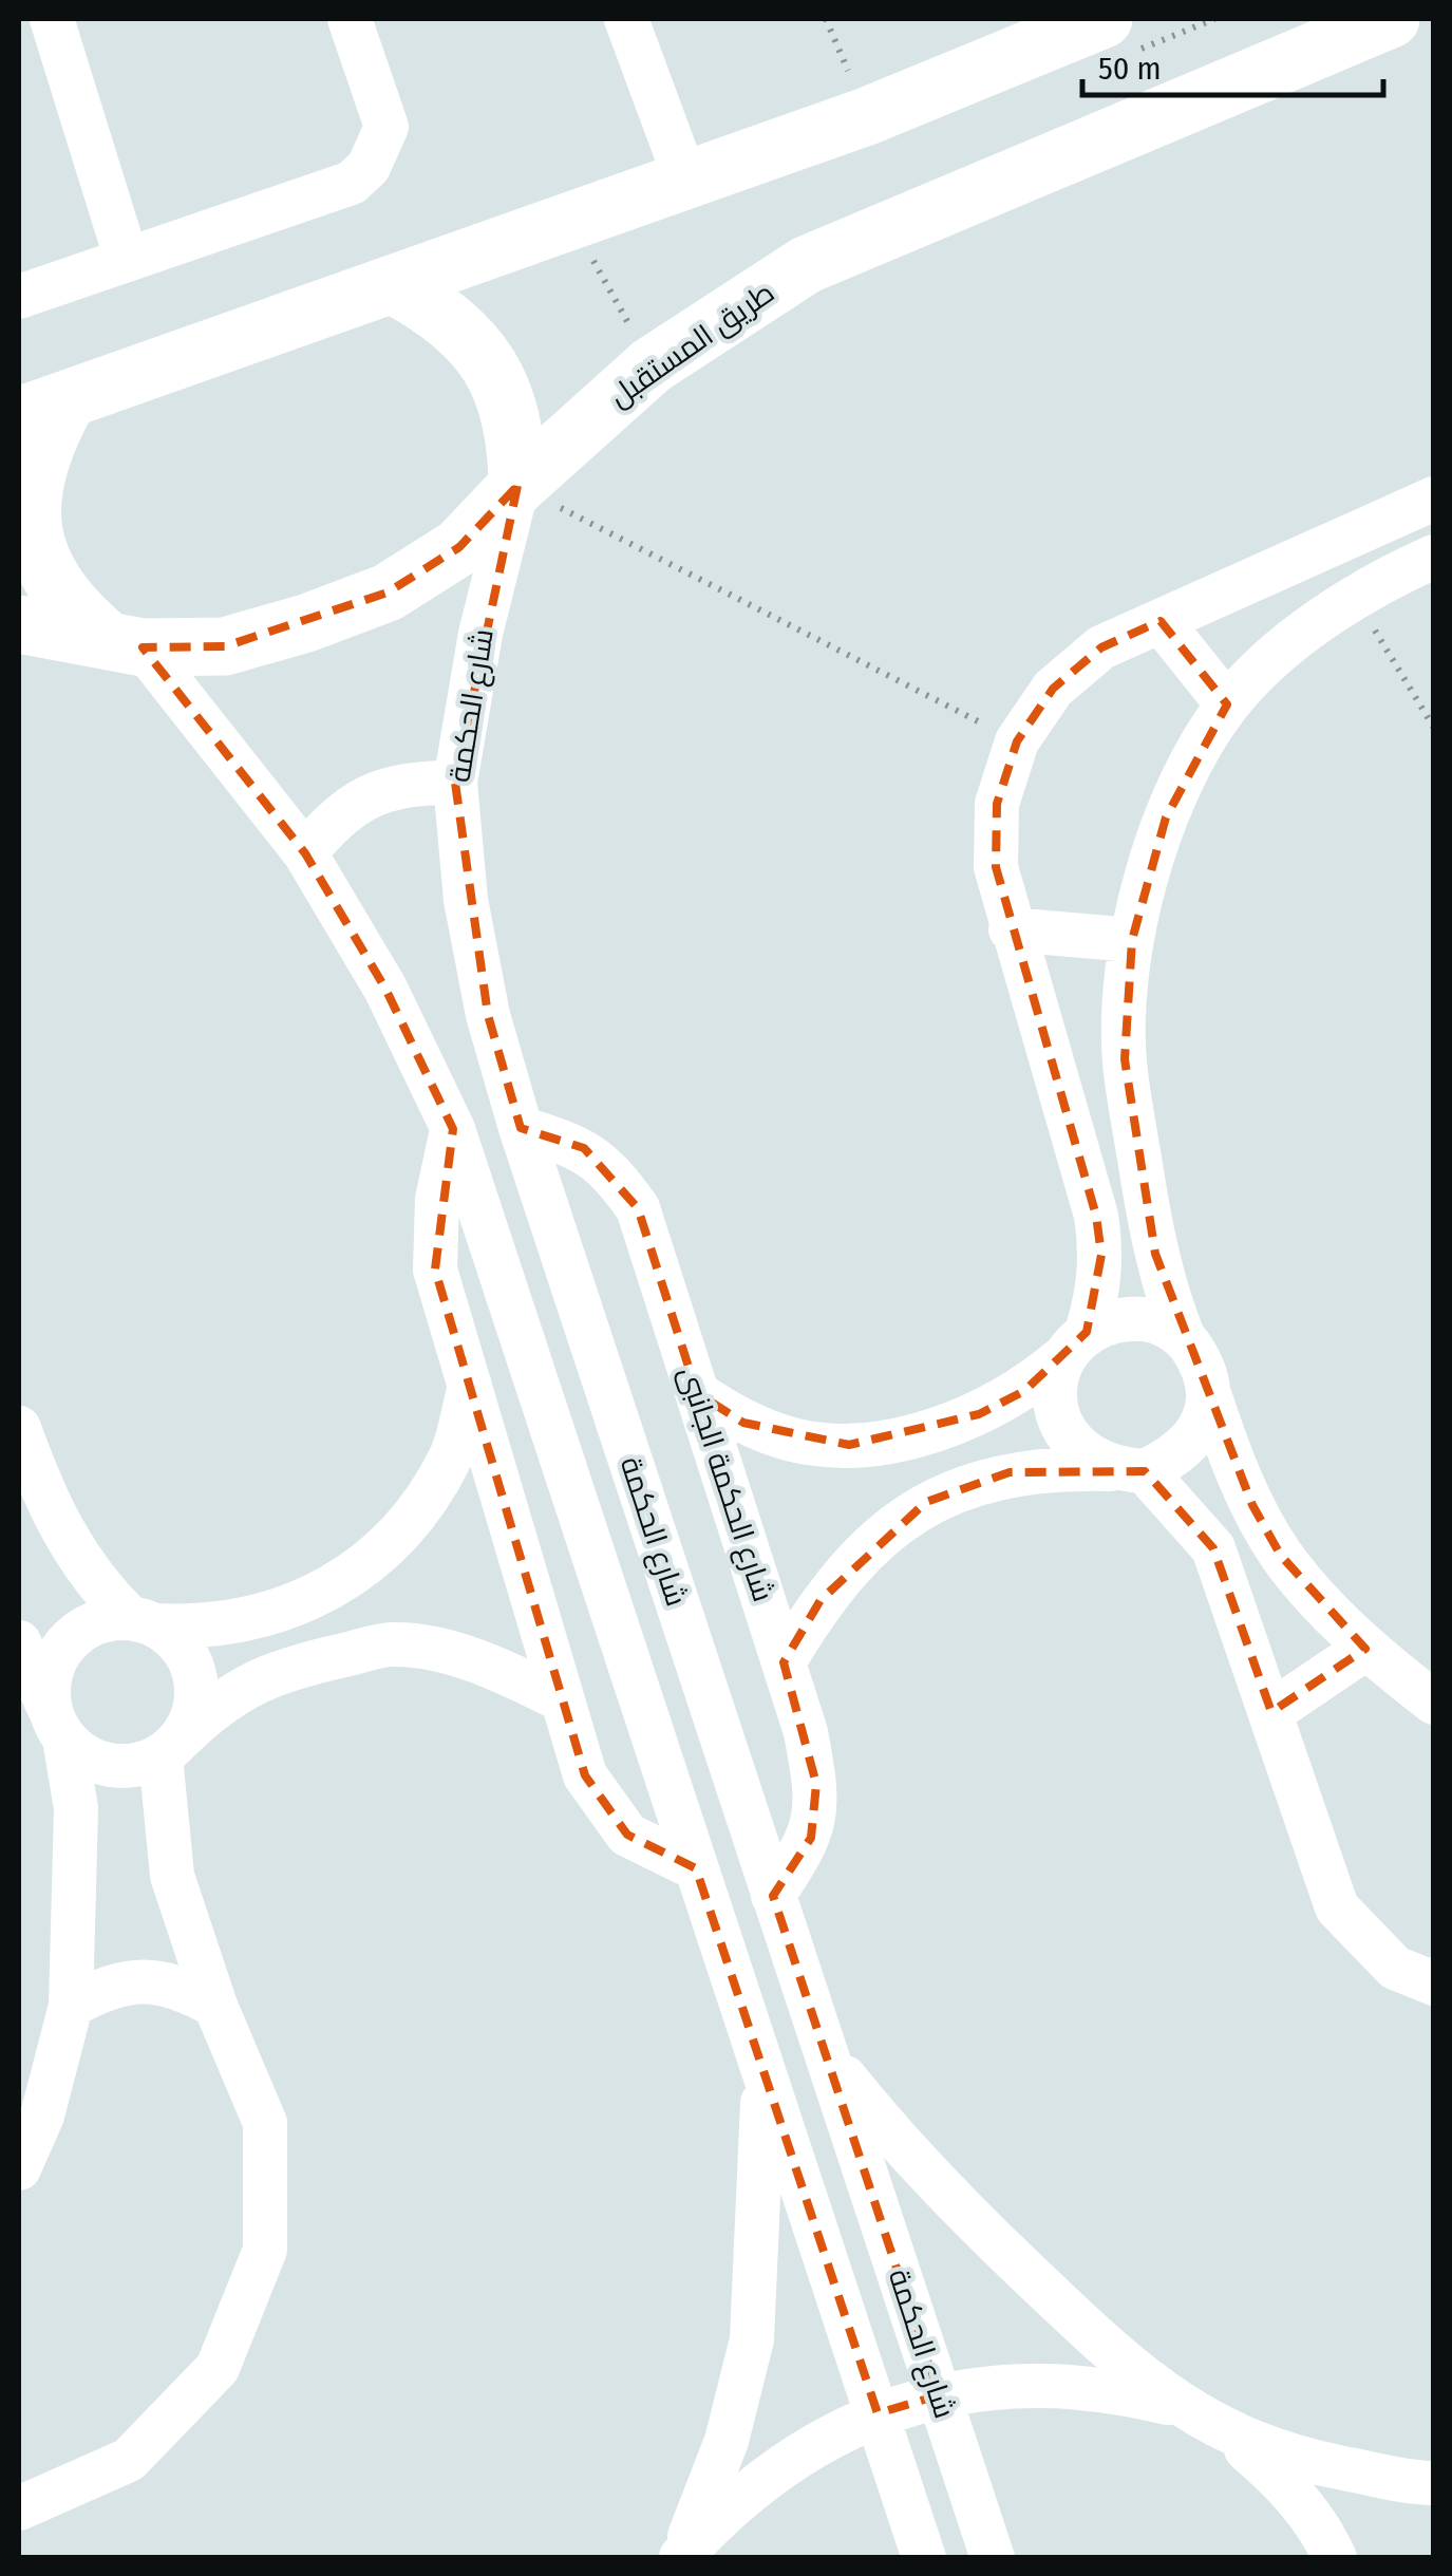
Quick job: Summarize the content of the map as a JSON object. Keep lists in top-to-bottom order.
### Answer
{
  "streets": {
    "main road": ["طريق المستقبل"],
    "street": ["شارع الحكمة", "شارع الحكمة الجانبى"]
  },
  "crossings": [
    ["طريق المستقبل", "شارع الحكمة"],
    ["شارع الحكمة", "شارع الحكمة الجانبى"]
  ],
  "scale_bar": "50 m"
}
